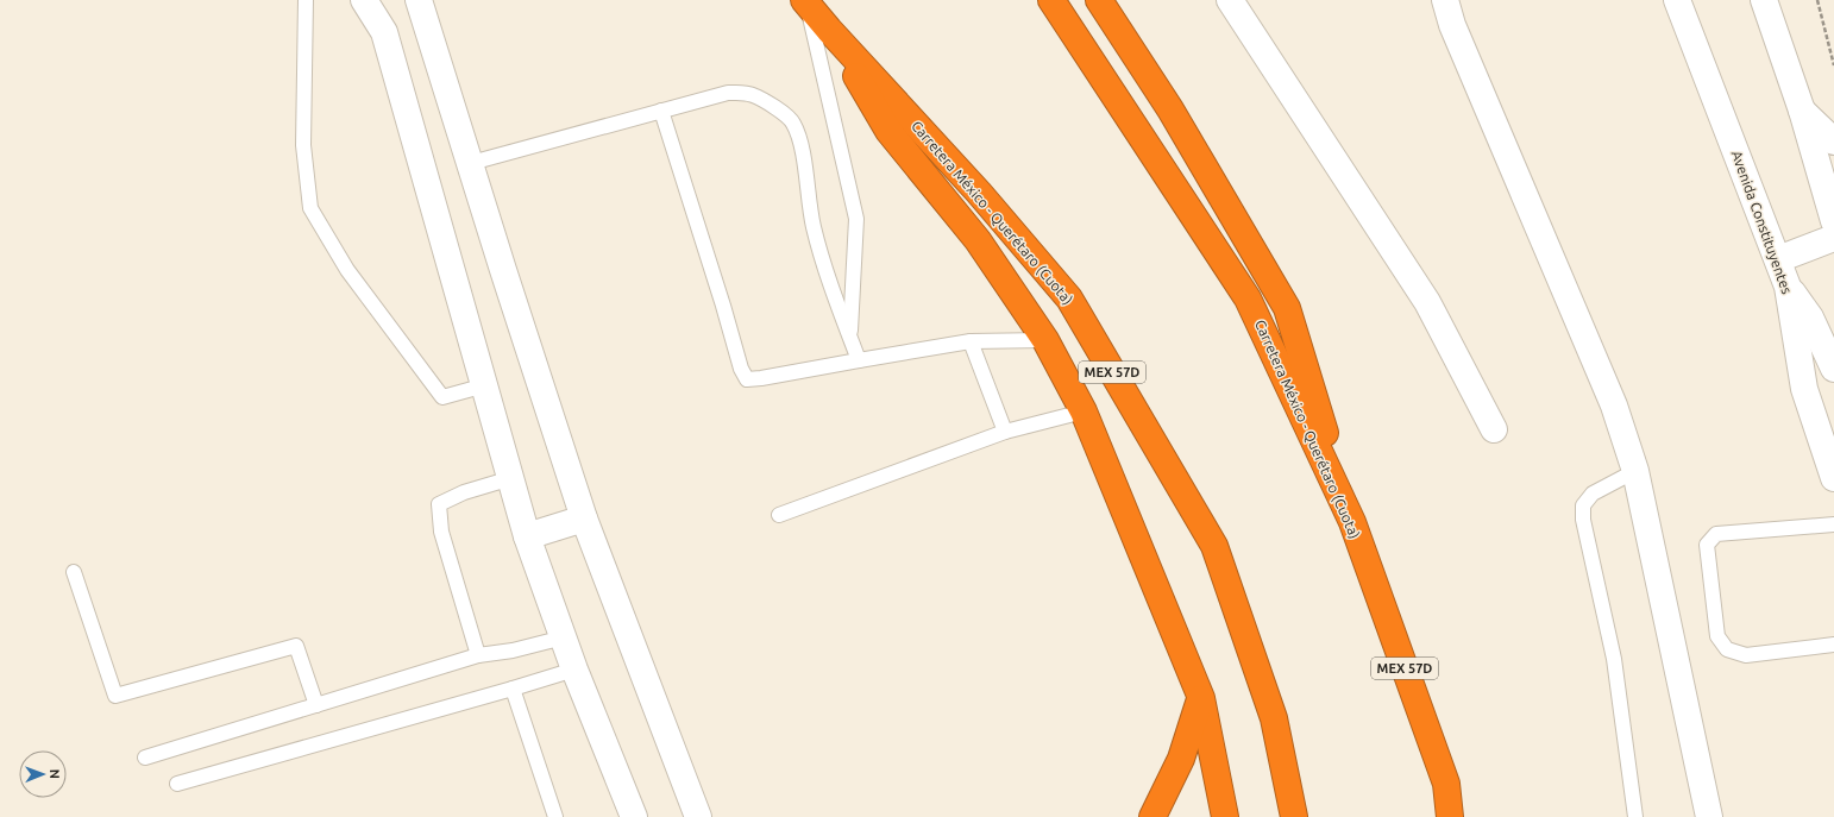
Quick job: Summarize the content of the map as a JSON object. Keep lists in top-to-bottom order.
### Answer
{
  "streets": {
    "highway": ["Carretera México - Querétaro (Cuota)", "MEX 57D"],
    "street": ["Avenida Constituyentes"]
  },
  "north": "right"
}
